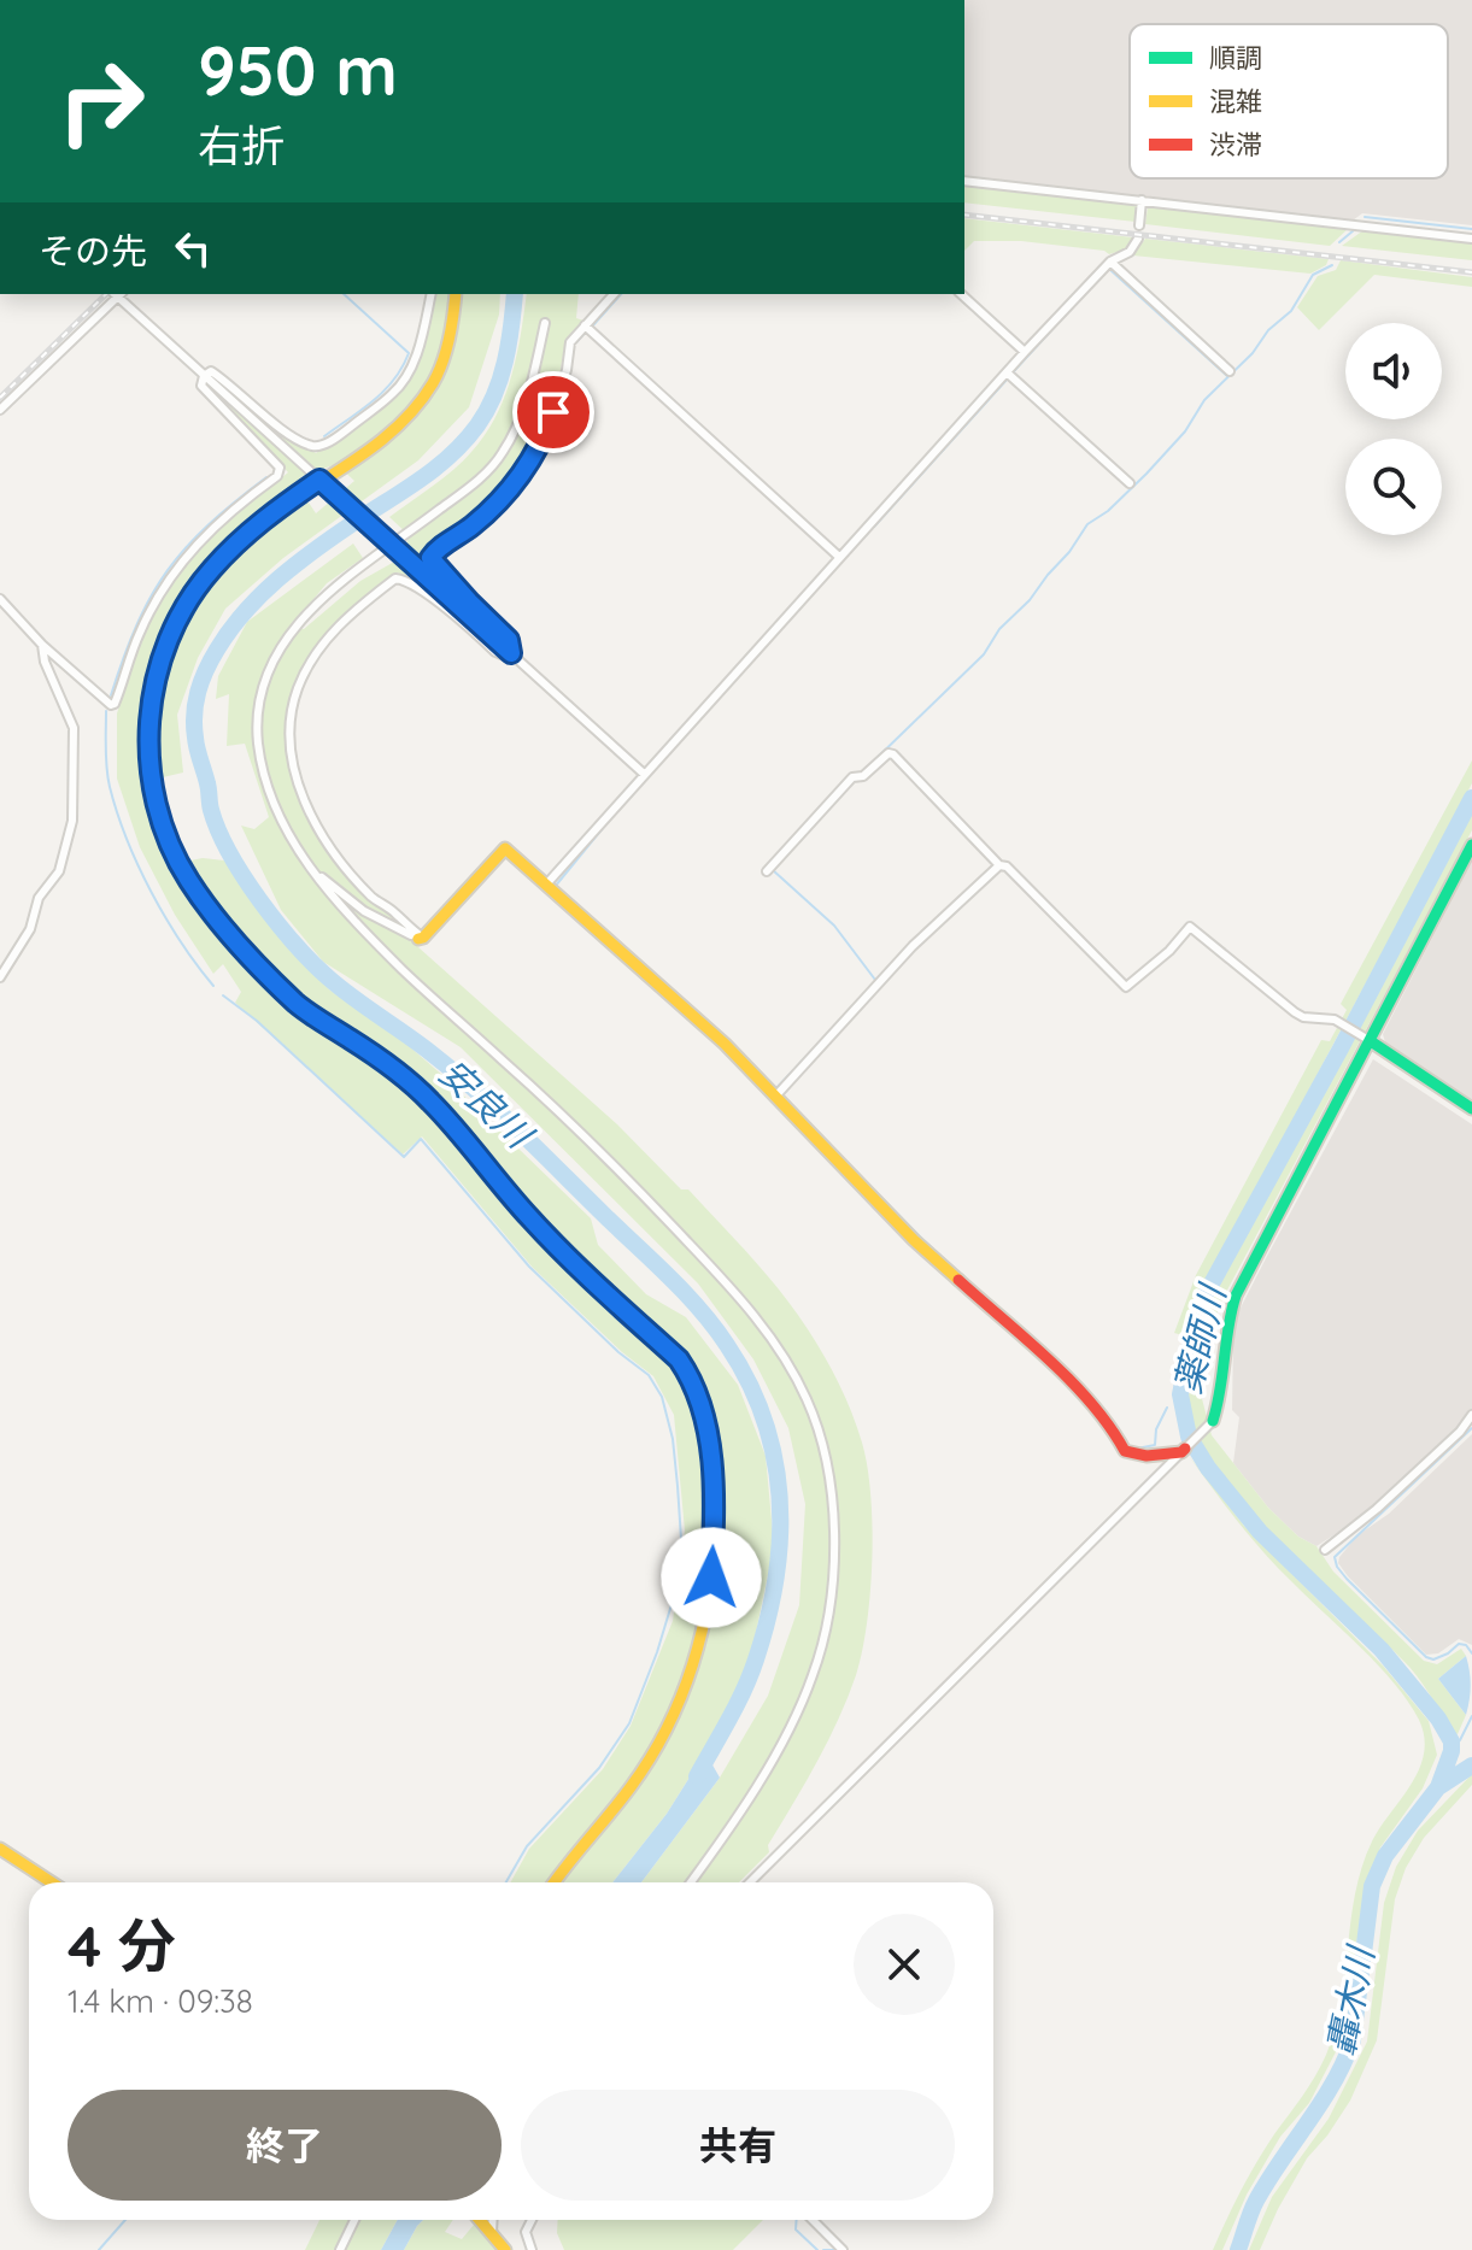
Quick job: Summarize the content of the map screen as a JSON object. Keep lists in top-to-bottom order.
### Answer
{
  "water": ["安良川", "薬師川", "轟木川"],
  "legend": ["順調", "混雑", "渋滞"],
  "page": {
    "turn": ["950 m", "右折"],
    "then": "その先",
    "heading": ["4 分", "1.4 km · 09:38"],
    "buttons": ["終了", "共有"]
  }
}
